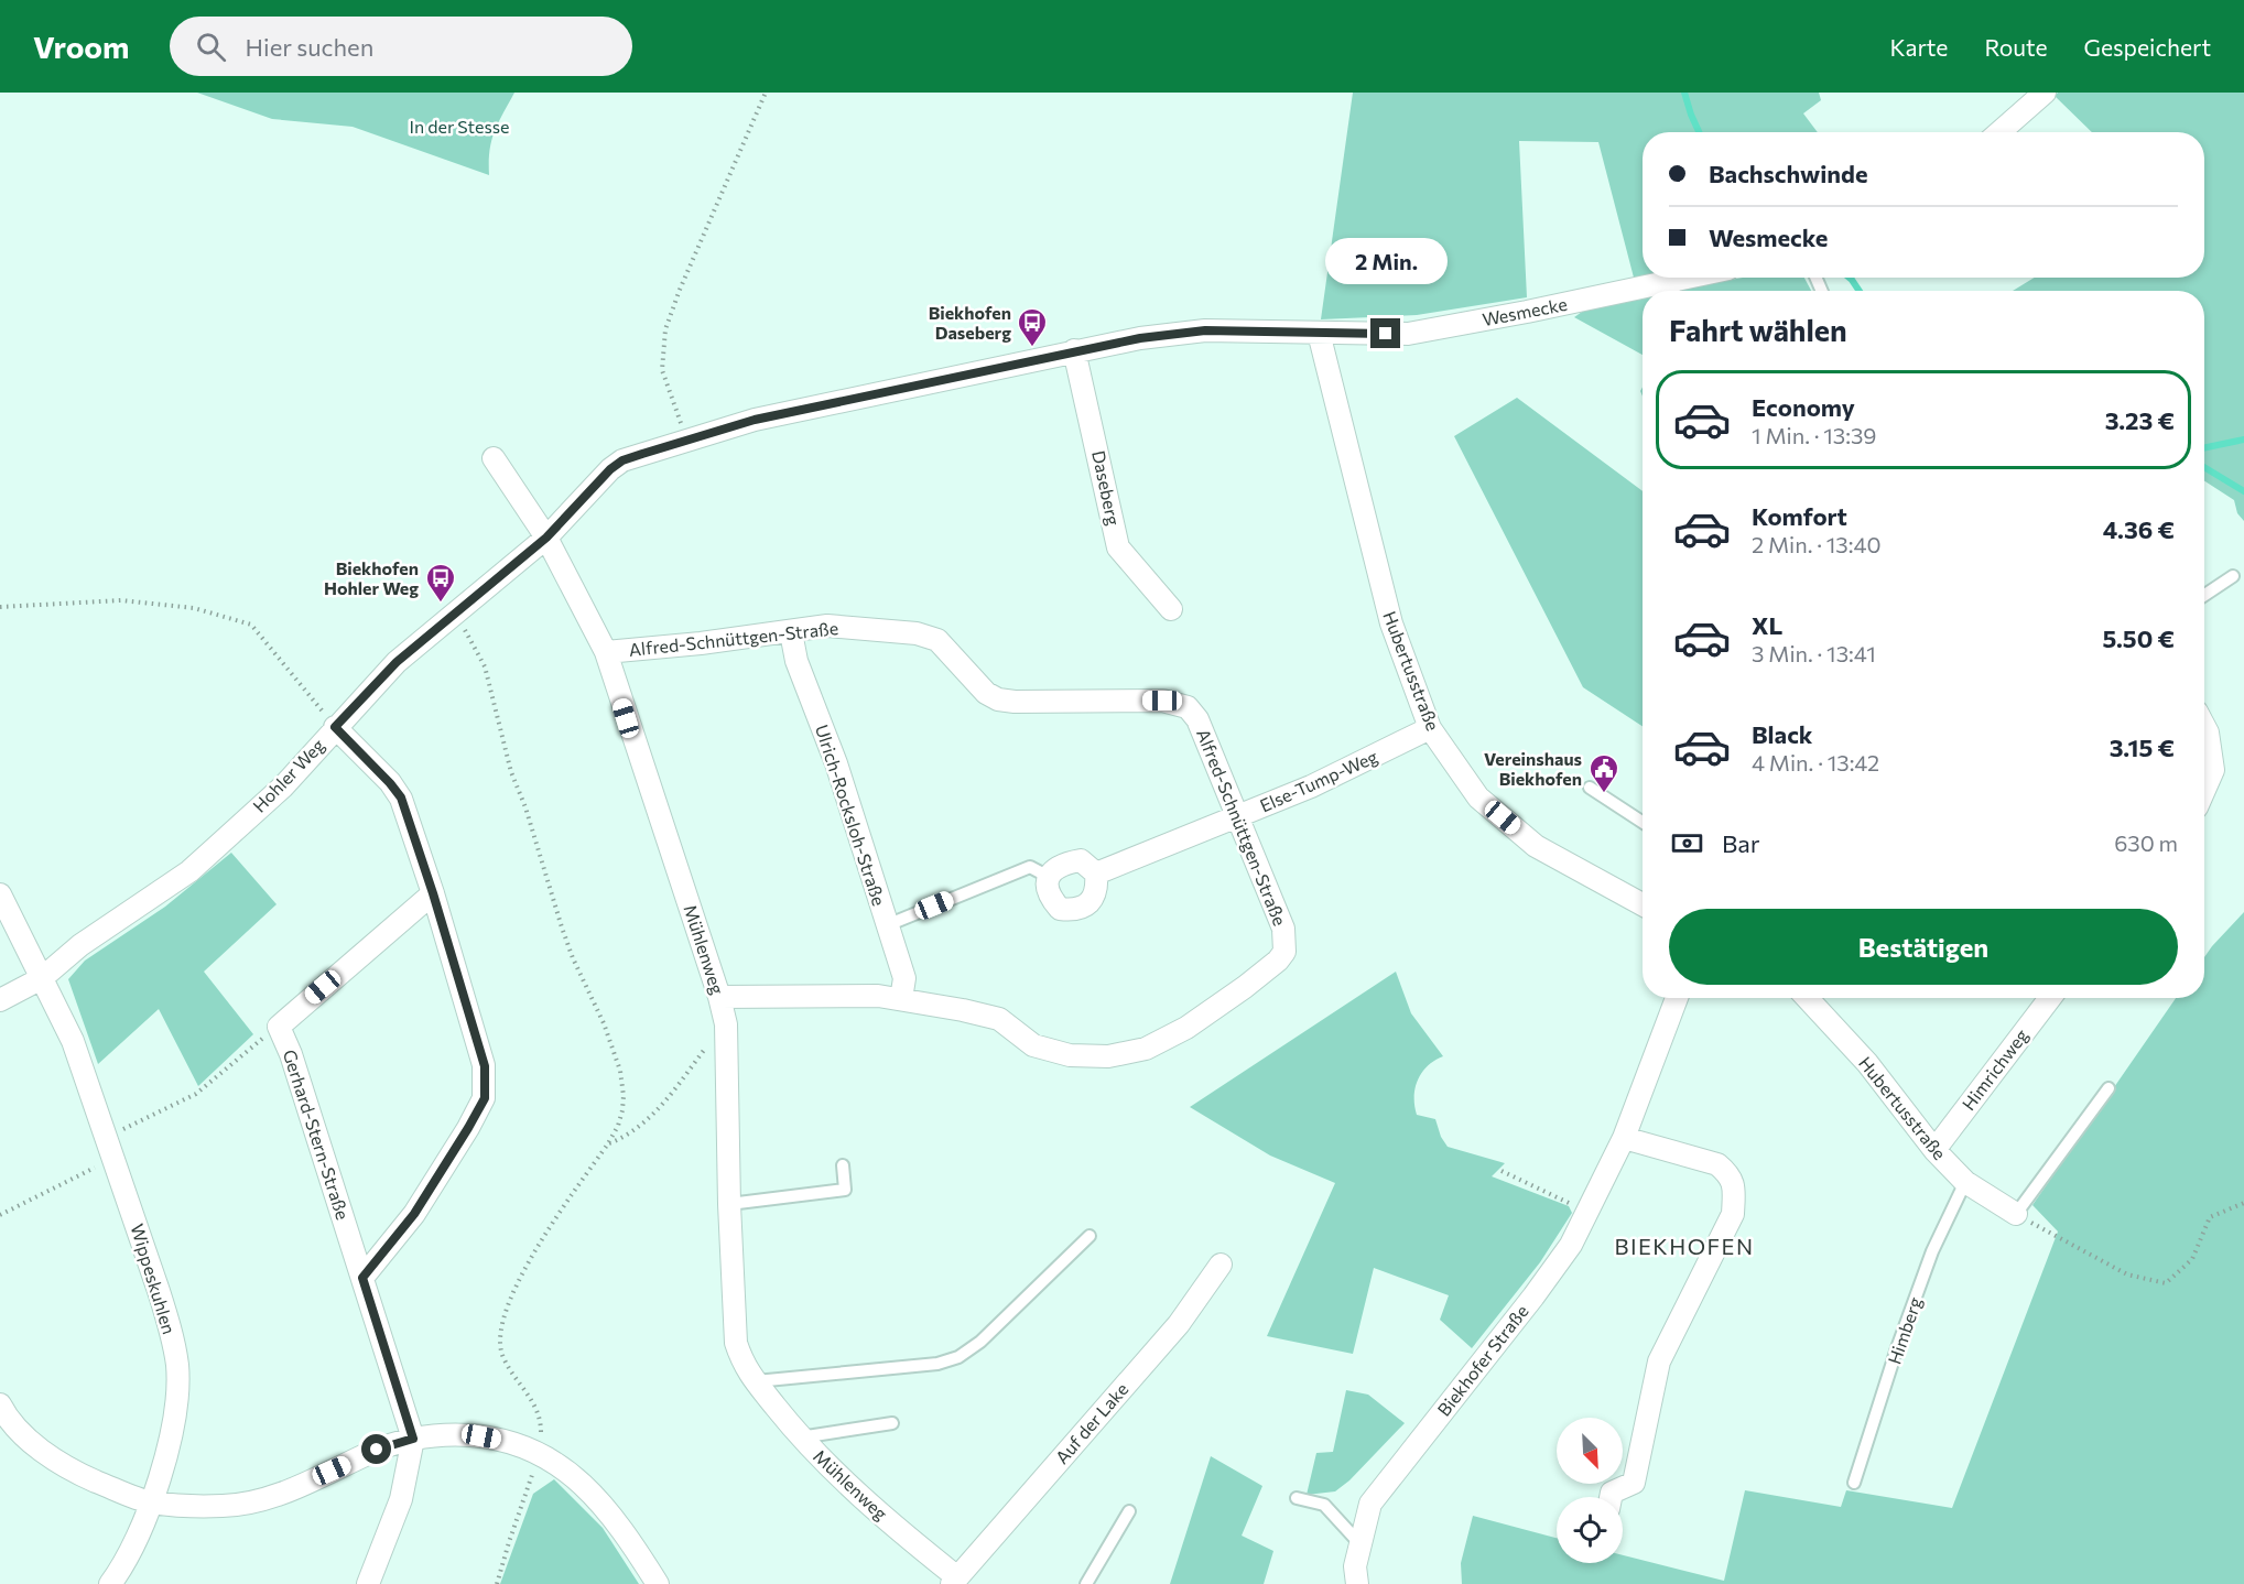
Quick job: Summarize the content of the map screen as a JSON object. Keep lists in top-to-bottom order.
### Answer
{
  "streets": {
    "street": [
      "Wesmecke",
      "Daseberg",
      "Alfred-Schnüttgen-Straße",
      "Hubertusstraße",
      "Hohler Weg",
      "Else-Tump-Weg",
      "Ulrich-Rocksloh-Straße",
      "Mühlenweg",
      "Himrichweg",
      "Gerhard-Stern-Straße",
      "Wippeskuhlen",
      "Biekhofer Straße",
      "Auf der Lake"
    ],
    "lane": ["Himberg"]
  },
  "crossings": [
    ["Wesmecke", "Hubertusstraße"],
    ["Alfred-Schnüttgen-Straße", "Else-Tump-Weg"],
    ["Alfred-Schnüttgen-Straße", "Ulrich-Rocksloh-Straße"],
    ["Alfred-Schnüttgen-Straße", "Mühlenweg"],
    ["Hubertusstraße", "Else-Tump-Weg"],
    ["Hubertusstraße", "Himrichweg"],
    ["Hubertusstraße", "Himberg"],
    ["Hohler Weg", "Mühlenweg"],
    ["Hohler Weg", "Wippeskuhlen"],
    ["Mühlenweg", "Auf der Lake"]
  ],
  "districts": ["BIEKHOFEN"],
  "parks": ["In der Stesse"],
  "places": {
    "bus stop": ["Biekhofen Daseberg", "Biekhofen Hohler Weg"],
    "public building": ["Vereinshaus Biekhofen"]
  },
  "north": "bottom right",
  "page": {
    "header": "Vroom",
    "search": "Hier suchen",
    "nav": ["Karte", "Route", "Gespeichert"],
    "banner": ["Bachschwinde", "Wesmecke"],
    "bubble": "2 Min.",
    "heading": "Fahrt wählen",
    "list": [
      {
        "name": "Economy",
        "note": "1 Min. · 13:39",
        "value": "3.23 €"
      },
      {
        "name": "Komfort",
        "note": "2 Min. · 13:40",
        "value": "4.36 €"
      },
      {
        "name": "XL",
        "note": "3 Min. · 13:41",
        "value": "5.50 €"
      },
      {
        "name": "Black",
        "note": "4 Min. · 13:42",
        "value": "3.15 €"
      }
    ],
    "pay": ["Bar", "630 m"],
    "buttons": "Bestätigen"
  }
}
